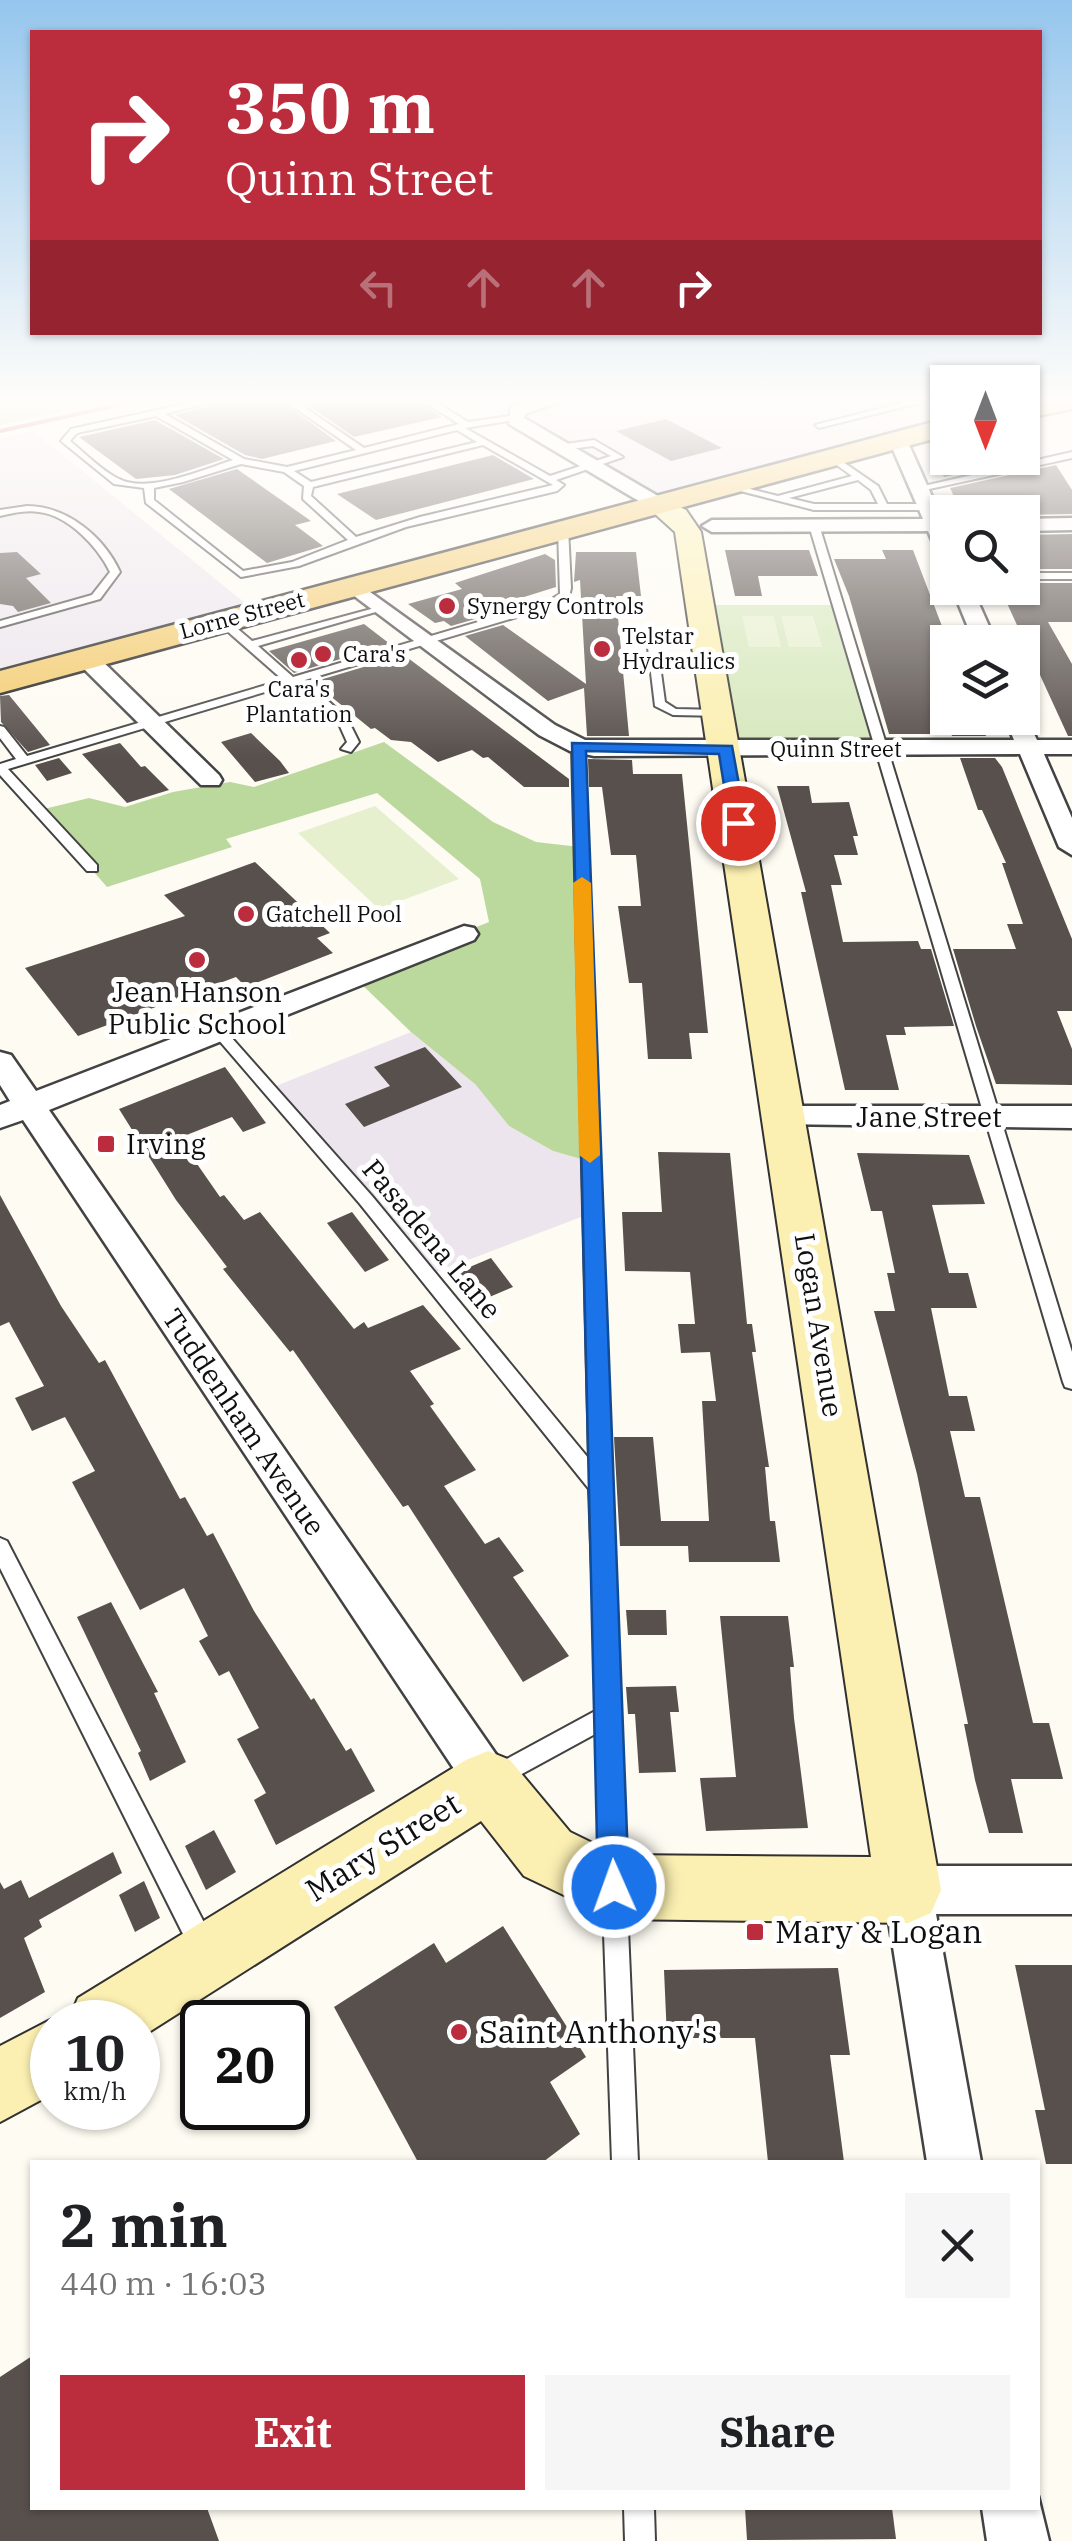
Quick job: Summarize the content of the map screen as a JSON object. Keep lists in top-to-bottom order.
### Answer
{
  "streets": {
    "main road": ["Lorne Street"],
    "street": [
      "Quinn Street",
      "Jane Street",
      "Logan Avenue",
      "Tuddenham Avenue",
      "Mary Street"
    ],
    "lane": ["Pasadena Lane"]
  },
  "crossings": [
    ["Lorne Street", "Quinn Street"],
    ["Quinn Street", "Logan Avenue"],
    ["Jane Street", "Logan Avenue"],
    ["Logan Avenue", "Mary Street"],
    ["Tuddenham Avenue", "Mary Street"]
  ],
  "places": {
    "other": [
      "Synergy Controls",
      "Telstar Hydraulics",
      "Cara's",
      "Cara's Plantation",
      "Gatchell Pool",
      "Jean Hanson Public School",
      "Saint Anthony's"
    ],
    "transit": ["Irving", "Mary & Logan"]
  },
  "north": "bottom",
  "page": {
    "turn": ["350 m", "Quinn Street"],
    "speed": "10 km/h",
    "limit": "20",
    "heading": ["2 min", "440 m · 16:03"],
    "buttons": ["Exit", "Share"]
  }
}
